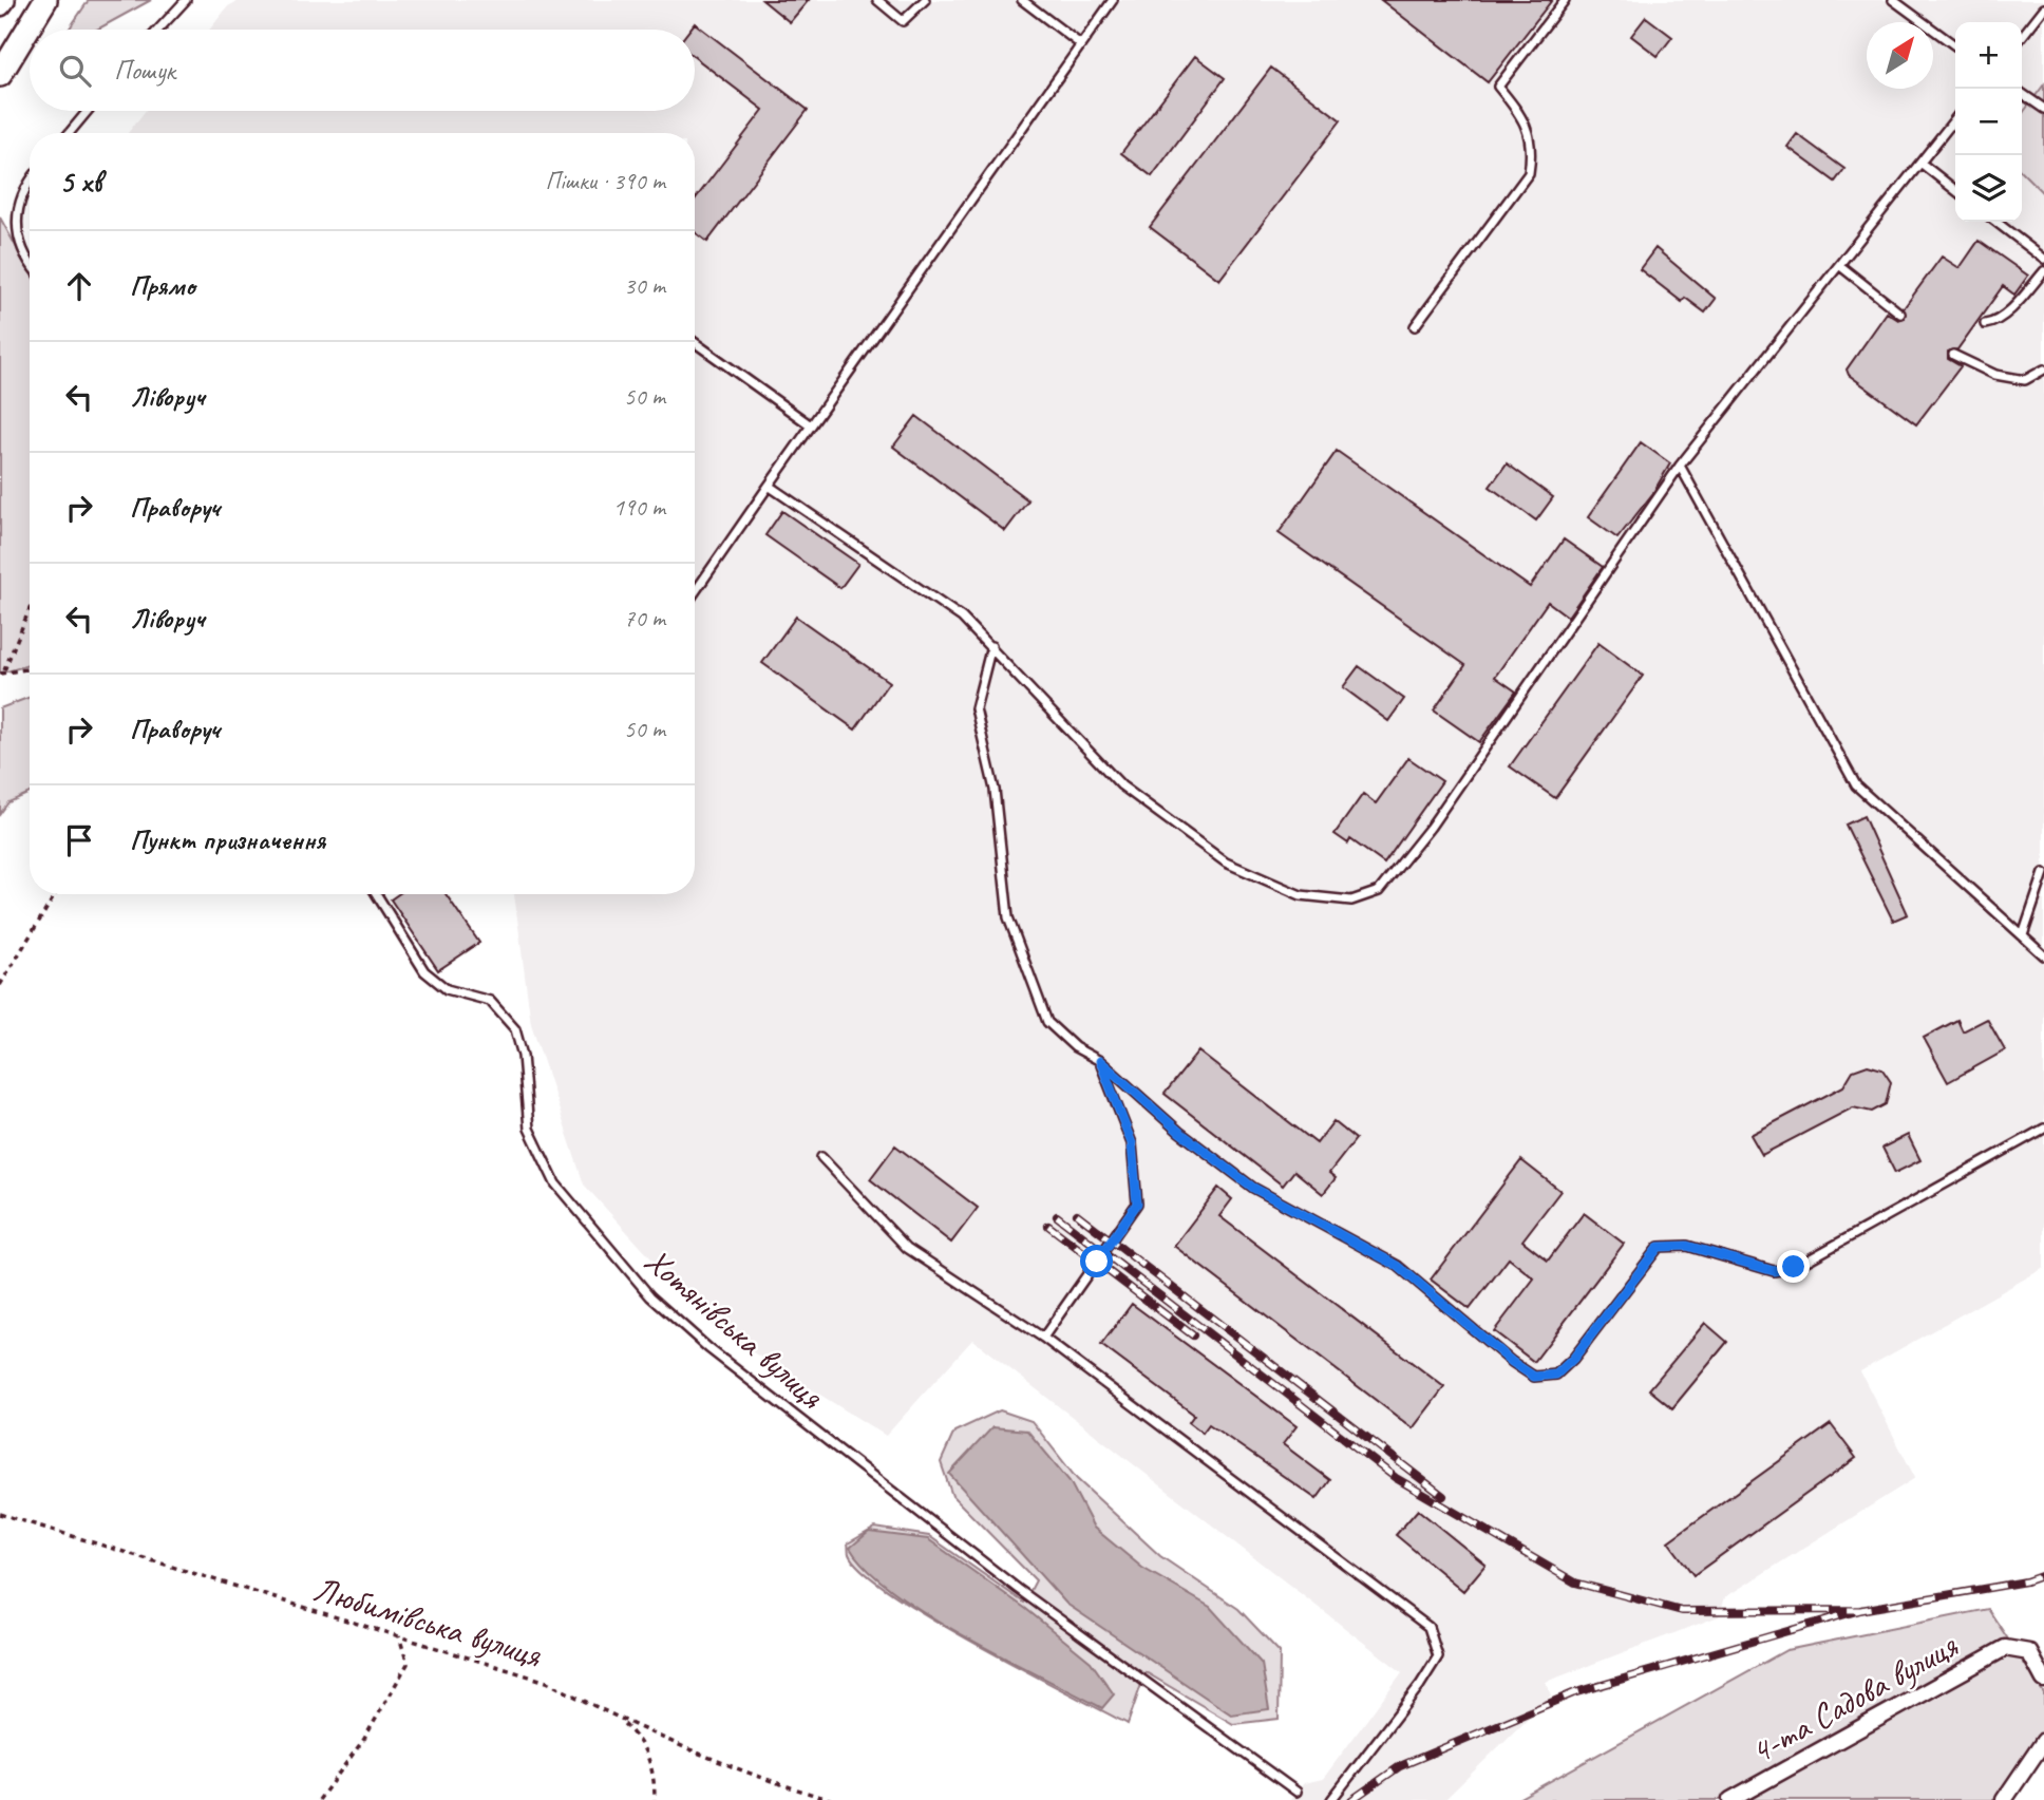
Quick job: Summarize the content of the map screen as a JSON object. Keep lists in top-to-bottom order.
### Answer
{
  "streets": {
    "street": ["4-та Садова вулиця"],
    "lane": ["Хотянівська вулиця"],
    "path": ["Любимівська вулиця"]
  },
  "north": "top right",
  "page": {
    "map_buttons": ["+", "−"],
    "search": "Пошук",
    "heading": ["5 хв", "Пішки · 390 m"],
    "list": [
      ["Прямо", "30 m"],
      ["Ліворуч", "50 m"],
      ["Праворуч", "190 m"],
      ["Ліворуч", "70 m"],
      ["Праворуч", "50 m"],
      "Пункт призначення"
    ]
  }
}
